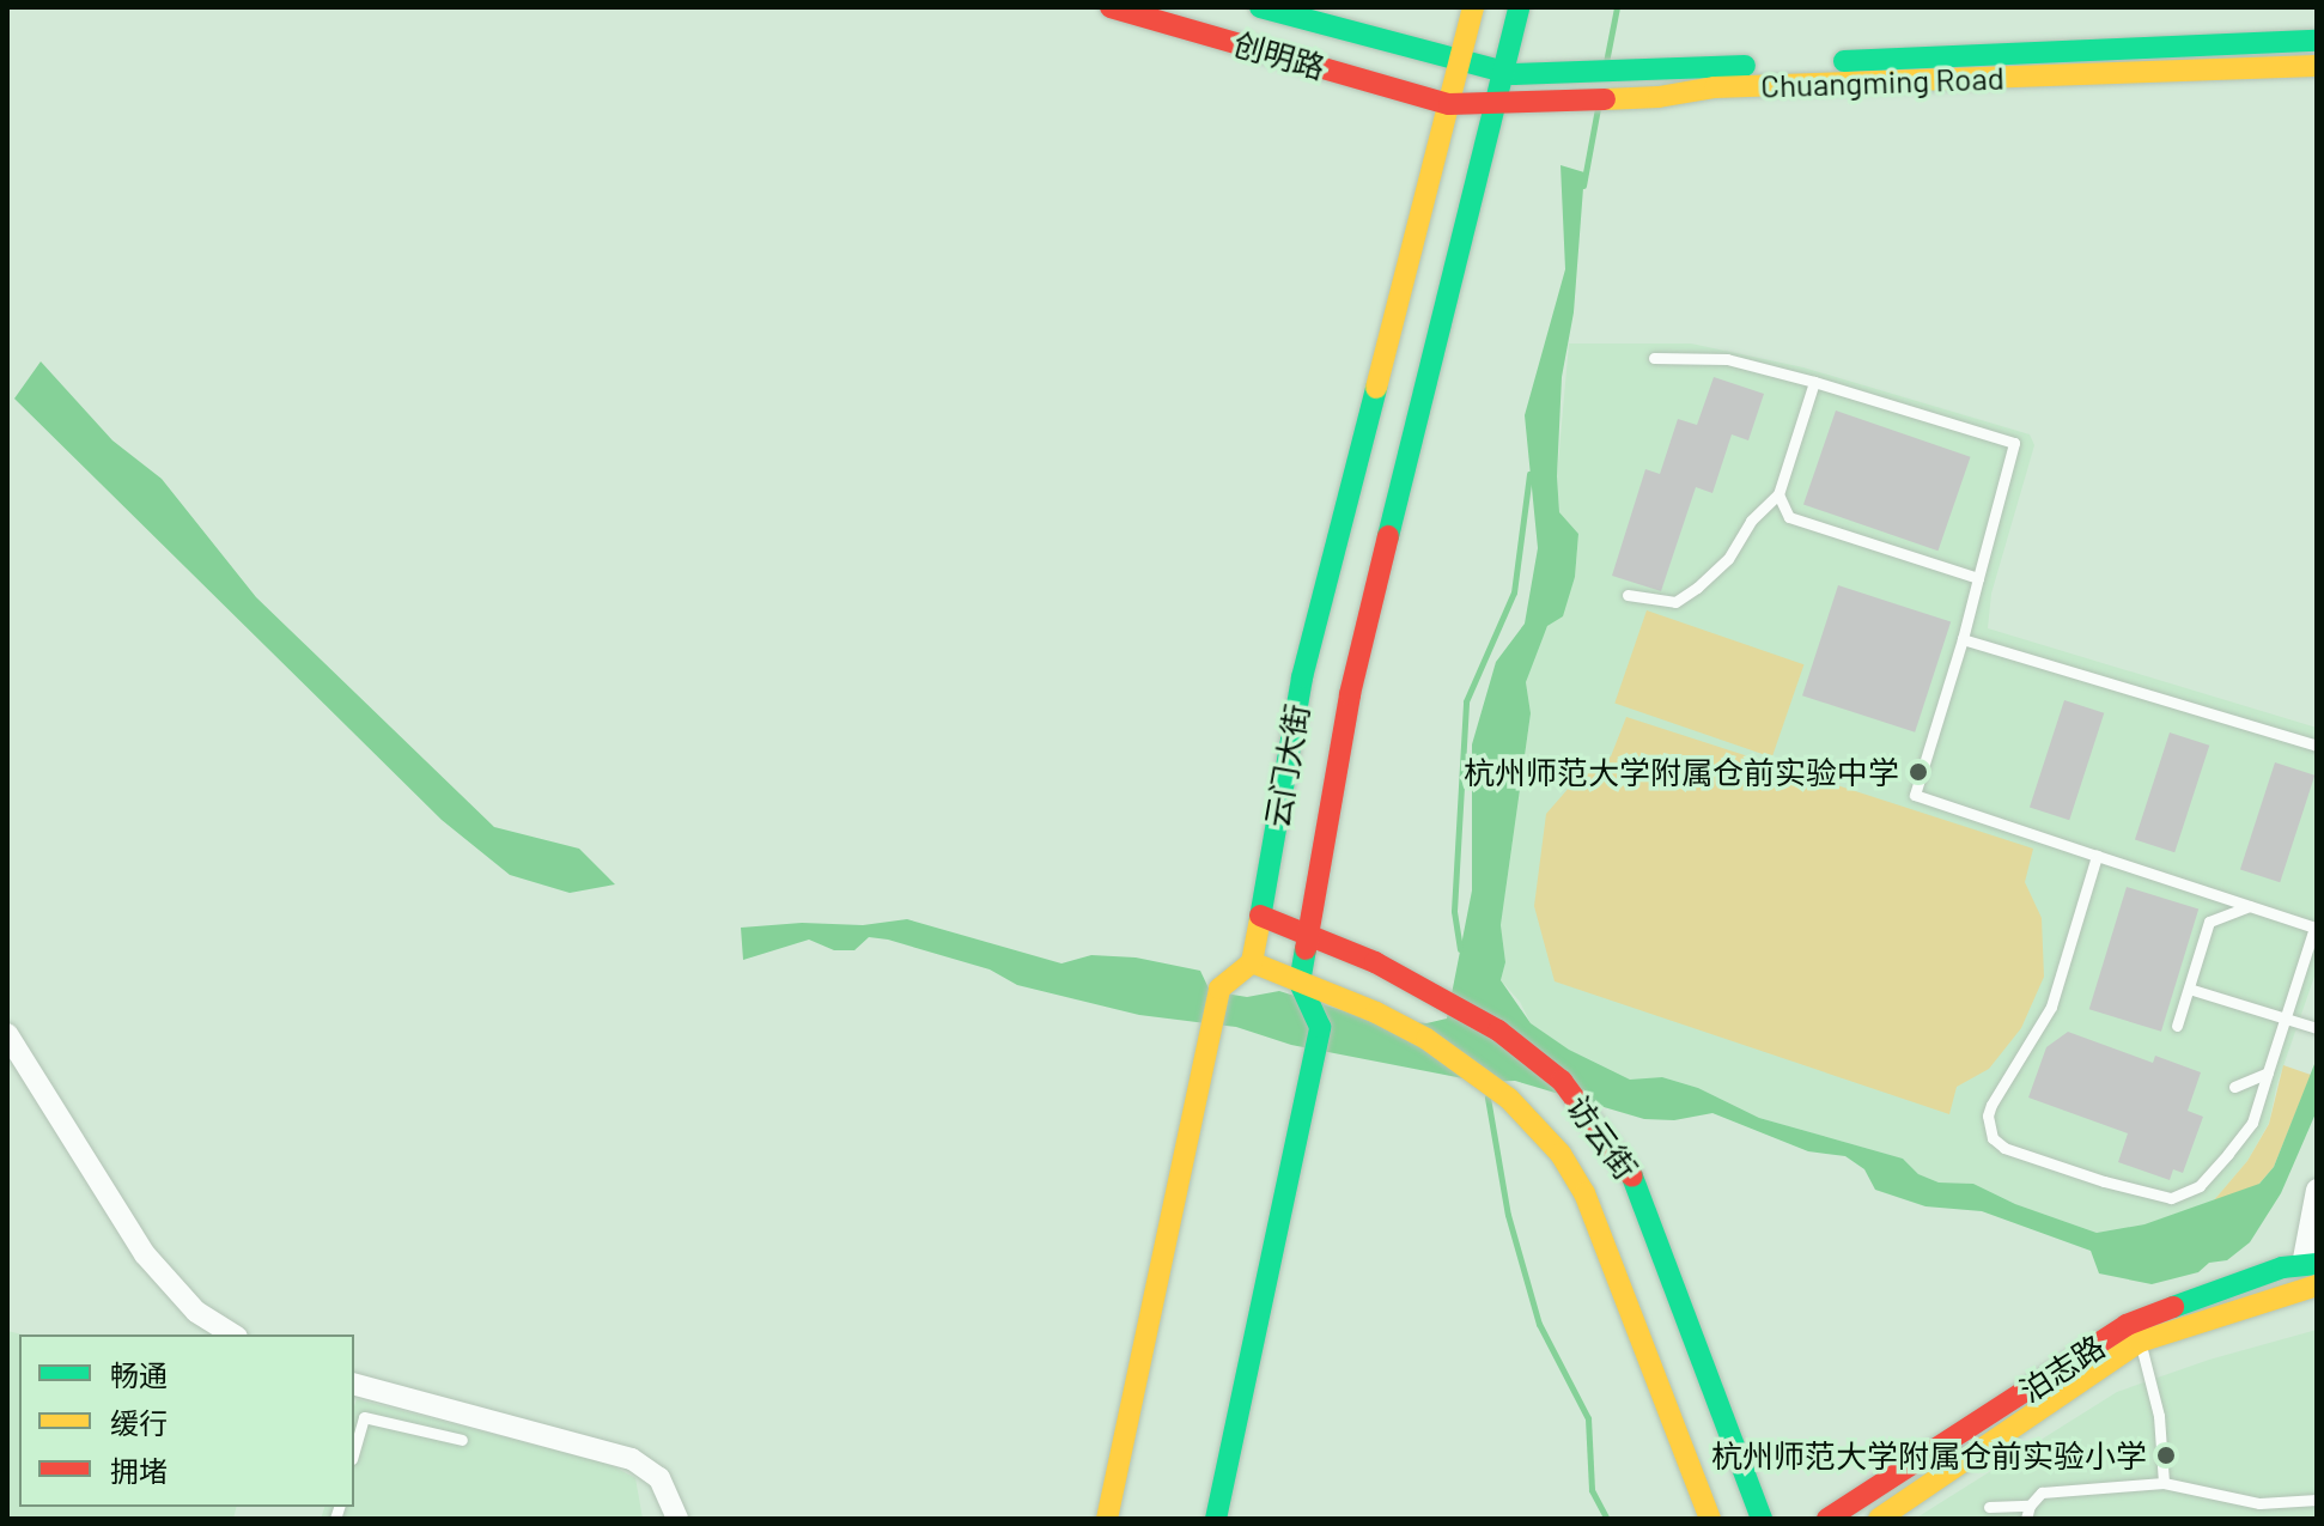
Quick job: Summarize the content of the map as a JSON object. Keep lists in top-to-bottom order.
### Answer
{
  "streets": {
    "main road": [
      "创明路",
      "Chuangming Road",
      "云门大街",
      "访云街",
      "泊志路"
    ]
  },
  "crossings": [
    ["创明路", "Chuangming Road"],
    ["创明路", "云门大街"],
    ["Chuangming Road", "云门大街"],
    ["云门大街", "访云街"]
  ],
  "places": ["杭州师范大学附属仓前实验中学", "杭州师范大学附属仓前实验小学"],
  "legend": ["畅通", "缓行", "拥堵"]
}
